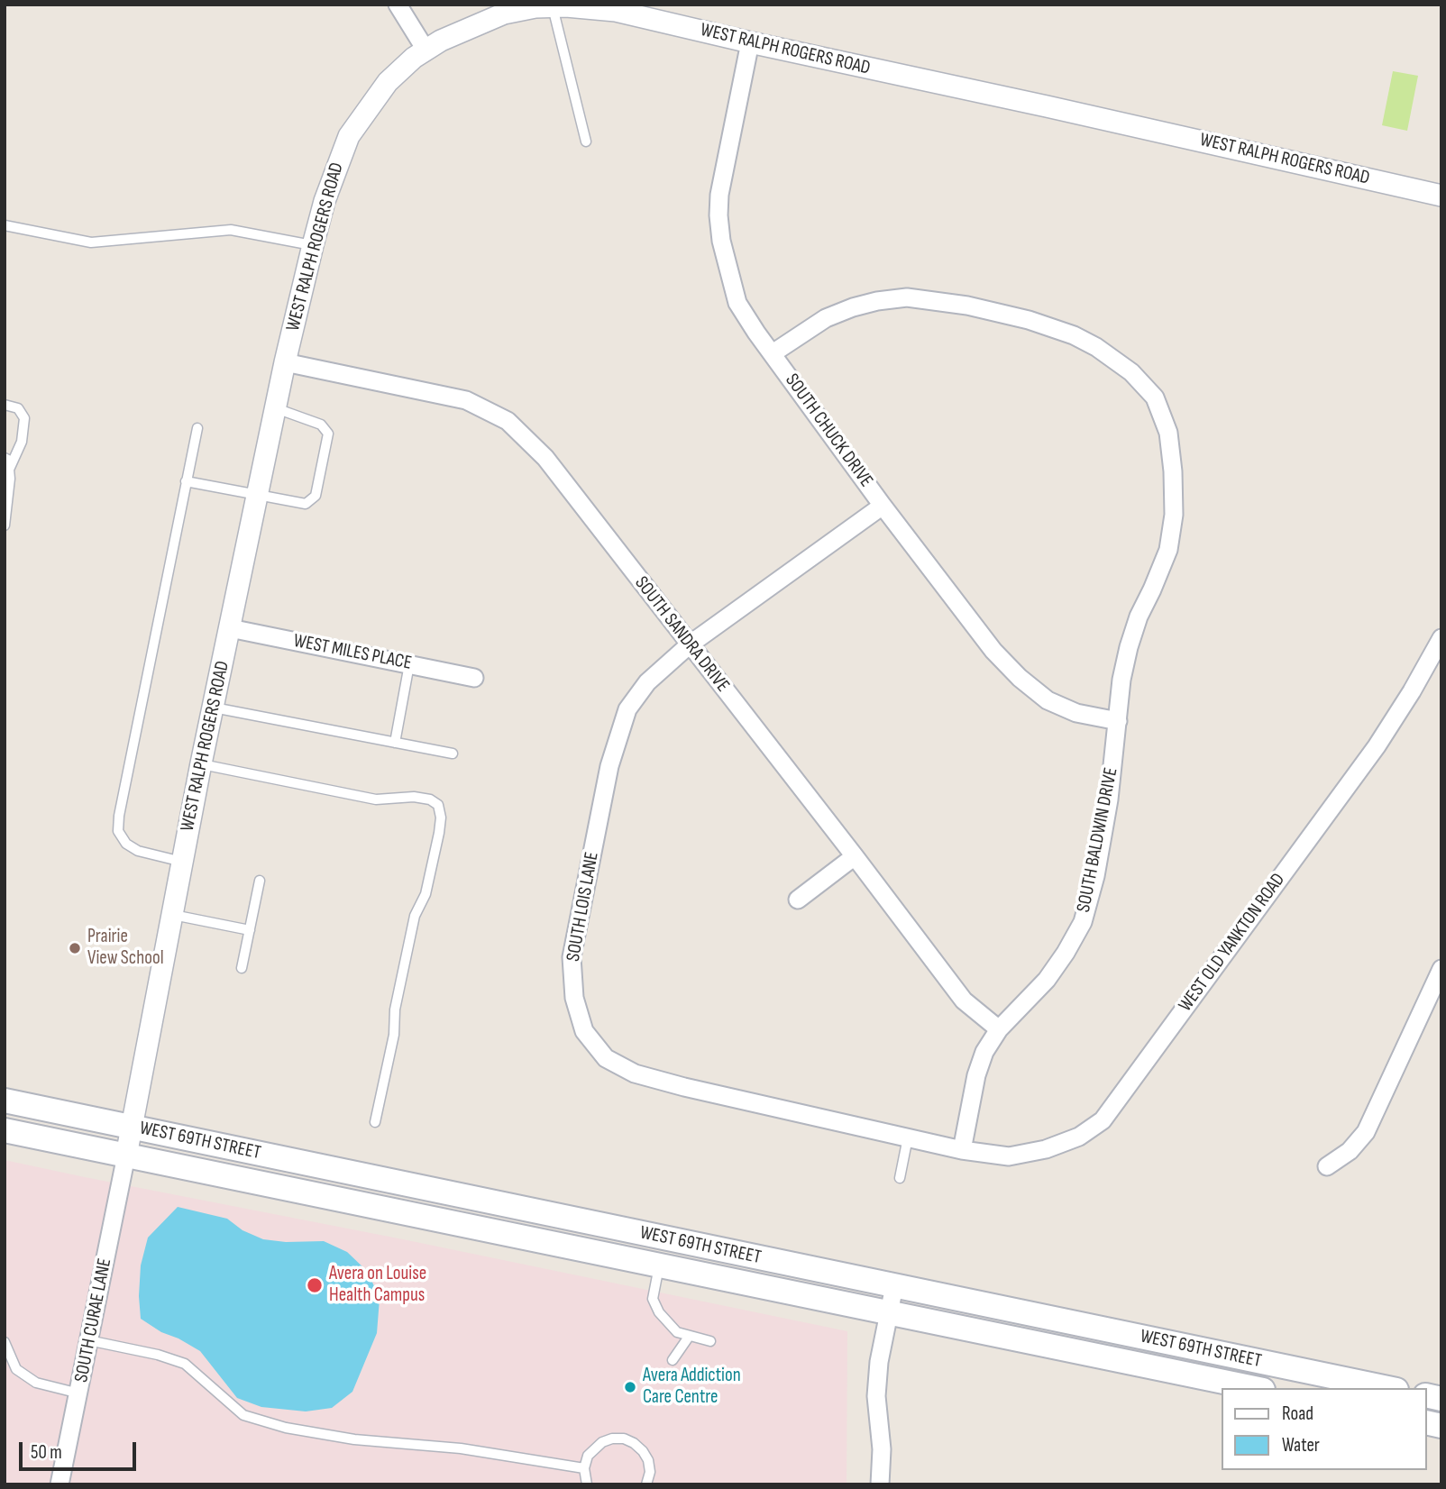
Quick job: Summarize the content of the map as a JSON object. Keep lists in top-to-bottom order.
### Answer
{
  "streets": {
    "main road": ["WEST 69TH STREET"],
    "street": [
      "WEST RALPH ROGERS ROAD",
      "SOUTH CHUCK DRIVE",
      "SOUTH SANDRA DRIVE",
      "WEST MILES PLACE",
      "SOUTH BALDWIN DRIVE",
      "SOUTH LOIS LANE",
      "WEST OLD YANKTON ROAD",
      "SOUTH CURAE LANE"
    ]
  },
  "crossings": [
    ["WEST RALPH ROGERS ROAD", "SOUTH CHUCK DRIVE"],
    ["WEST RALPH ROGERS ROAD", "SOUTH SANDRA DRIVE"],
    ["WEST RALPH ROGERS ROAD", "WEST MILES PLACE"],
    ["WEST RALPH ROGERS ROAD", "WEST 69TH STREET"],
    ["WEST RALPH ROGERS ROAD", "SOUTH CURAE LANE"],
    ["SOUTH CHUCK DRIVE", "SOUTH BALDWIN DRIVE"],
    ["SOUTH CHUCK DRIVE", "SOUTH LOIS LANE"],
    ["SOUTH SANDRA DRIVE", "SOUTH BALDWIN DRIVE"],
    ["SOUTH SANDRA DRIVE", "SOUTH LOIS LANE"],
    ["SOUTH BALDWIN DRIVE", "SOUTH LOIS LANE"],
    ["SOUTH BALDWIN DRIVE", "WEST OLD YANKTON ROAD"],
    ["SOUTH LOIS LANE", "WEST OLD YANKTON ROAD"],
    ["WEST 69TH STREET", "SOUTH CURAE LANE"]
  ],
  "places": ["Prairie View School", "Avera on Louise Health Campus", "Avera Addiction Care Centre"],
  "legend": ["Road", "Water"],
  "scale_bar": "50 m"
}
